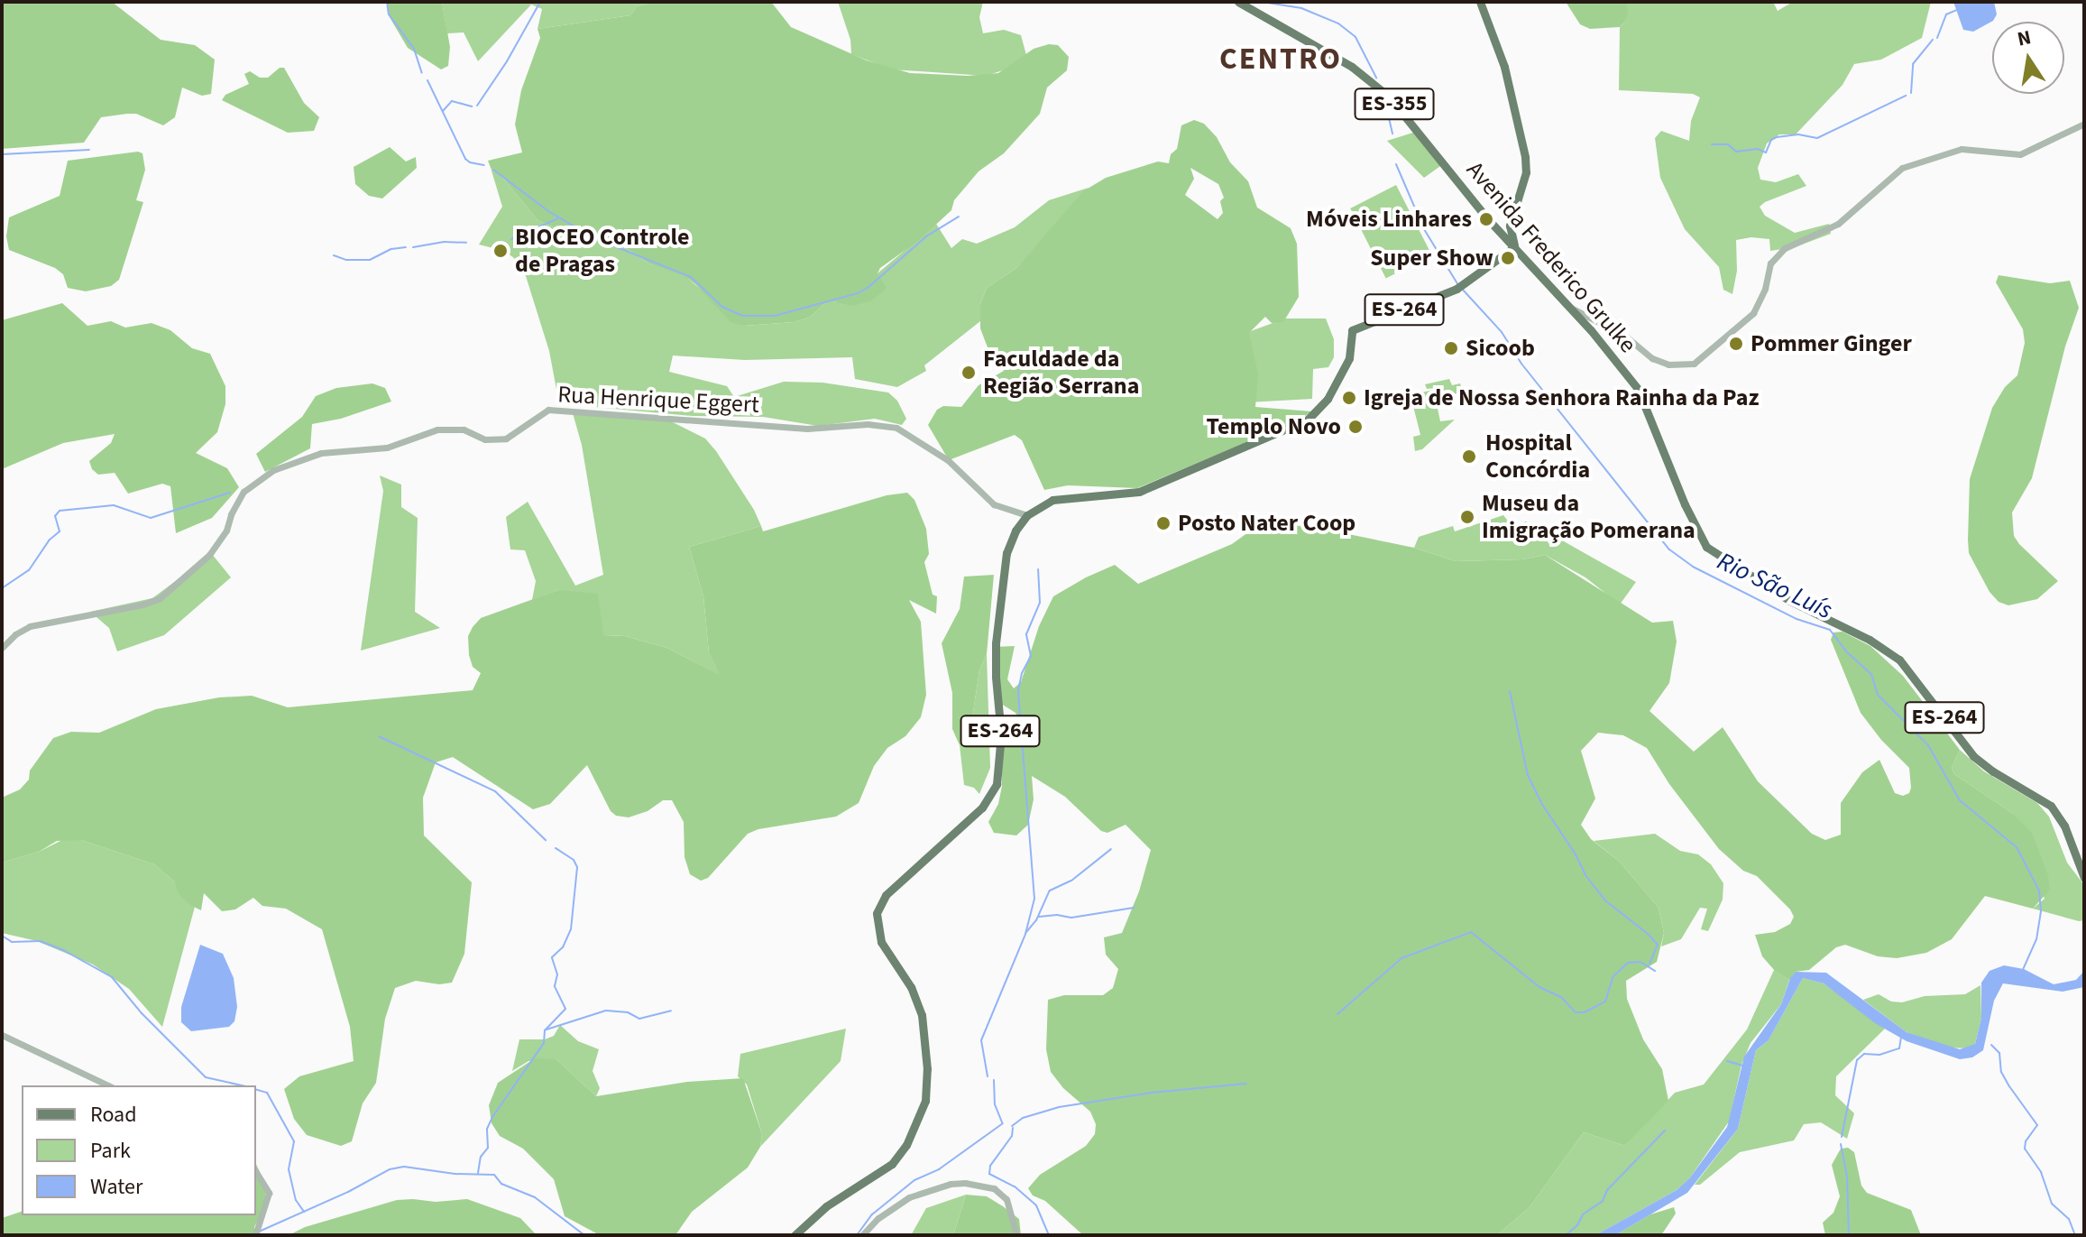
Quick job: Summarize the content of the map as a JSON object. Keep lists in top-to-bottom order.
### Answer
{
  "streets": {
    "main road": ["ES-355", "Avenida Frederico Grulke", "ES-264"],
    "street": ["Rua Henrique Eggert"]
  },
  "crossings": [
    ["Avenida Frederico Grulke", "ES-264"],
    ["ES-264", "Rua Henrique Eggert"]
  ],
  "districts": ["CENTRO"],
  "water": ["Rio São Luís"],
  "places": [
    "Móveis Linhares",
    "BIOCEO Controle de Pragas",
    "Super Show",
    "Pommer Ginger",
    "Sicoob",
    "Faculdade da Região Serrana",
    "Igreja de Nossa Senhora Rainha da Paz",
    "Templo Novo",
    "Hospital Concórdia",
    "Museu da Imigração Pomerana",
    "Posto Nater Coop"
  ],
  "legend": ["Road", "Park", "Water"],
  "north": "top"
}
